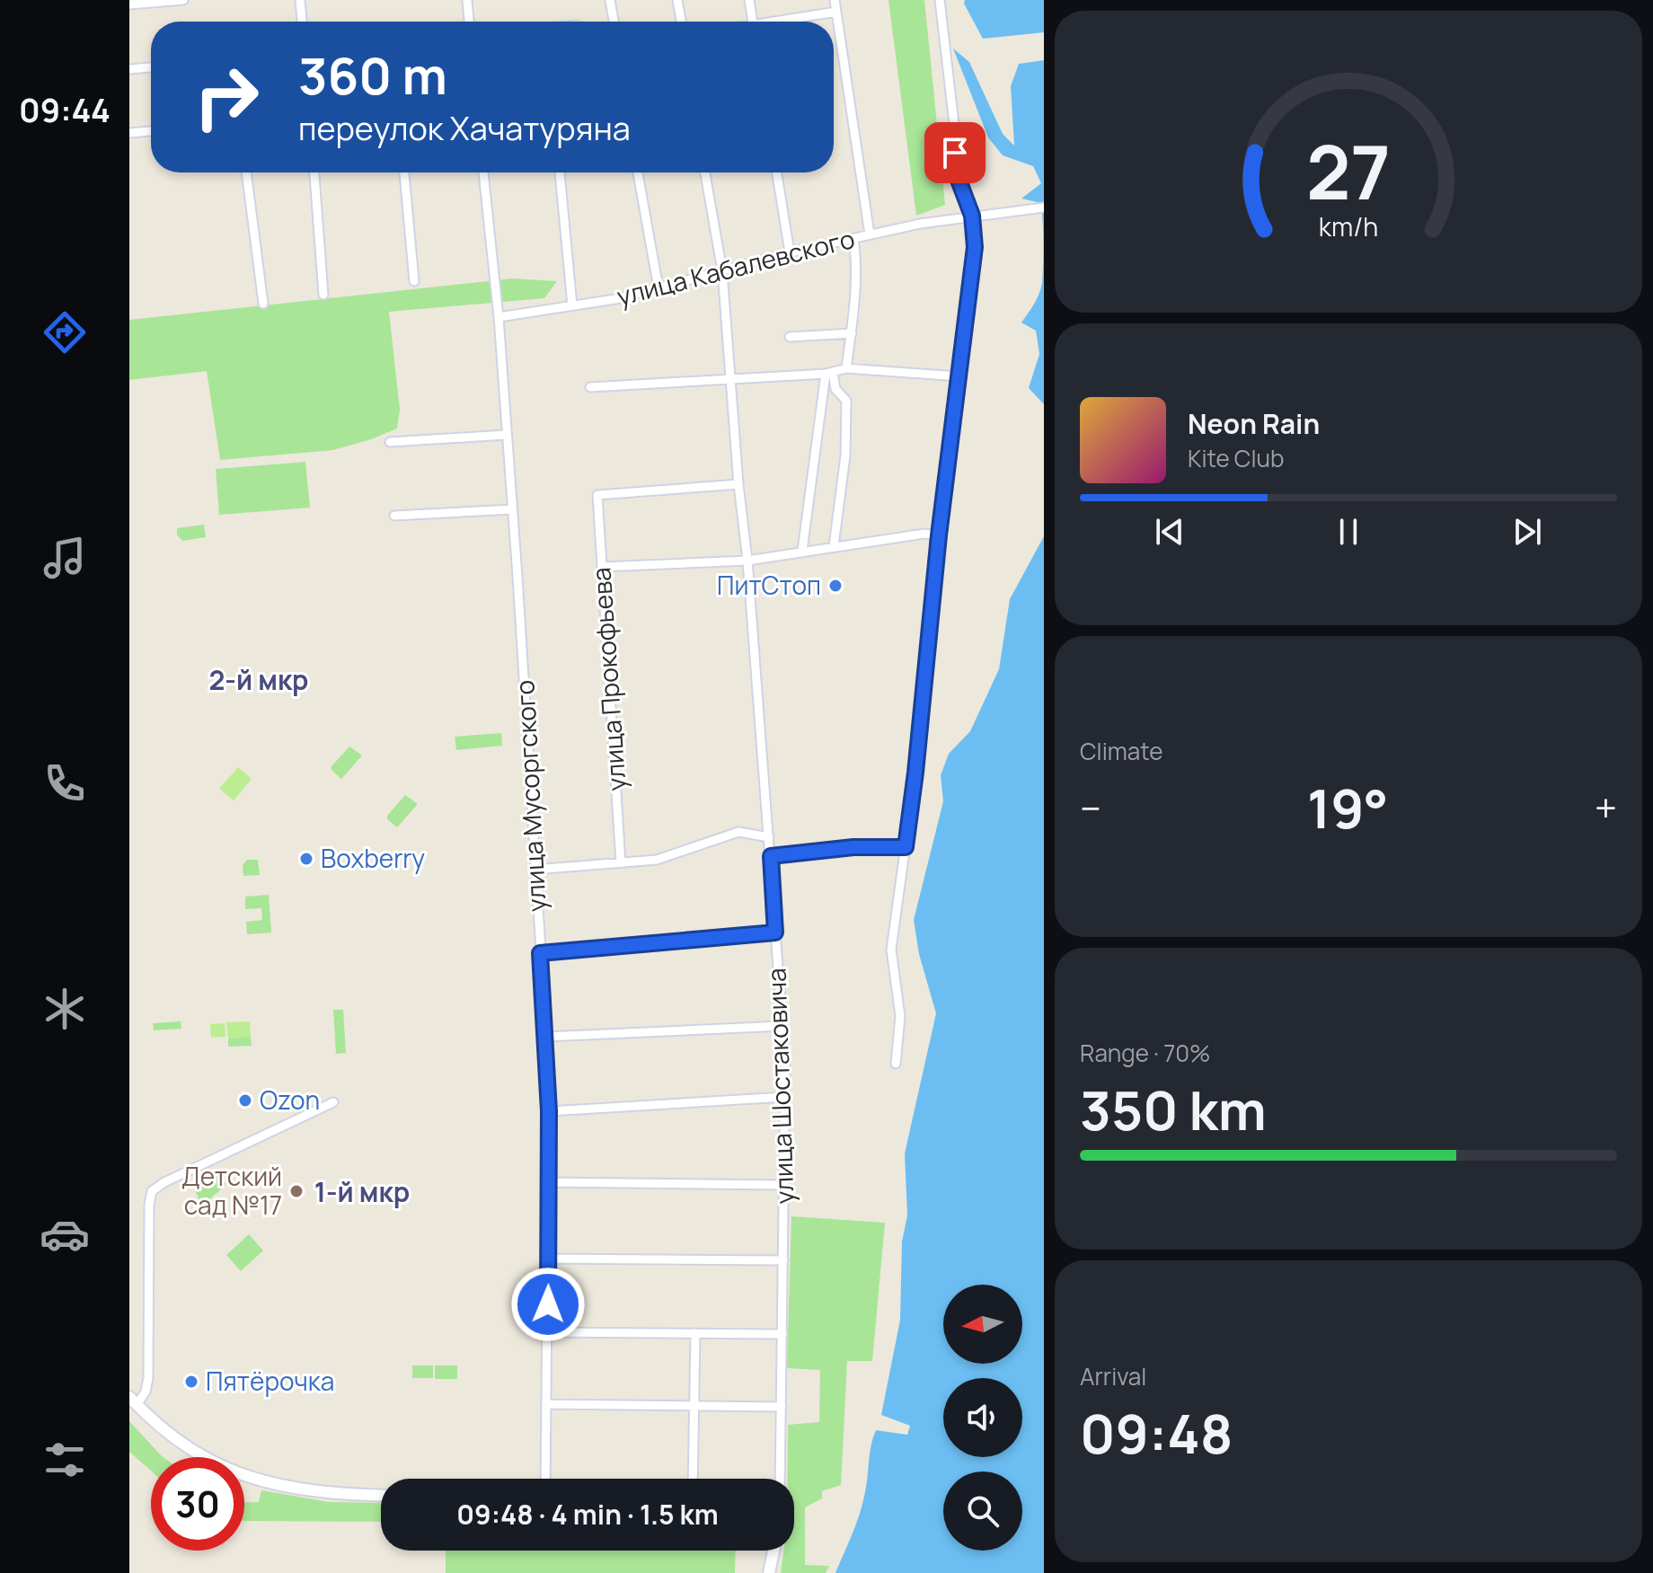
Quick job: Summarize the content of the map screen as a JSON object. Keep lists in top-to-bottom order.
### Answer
{
  "streets": {
    "street": [
      "улица Кабалевского",
      "улица Прокофьева",
      "улица Мусоргского",
      "улица Шостаковича"
    ]
  },
  "crossings": [
    ["улица Кабалевского", "улица Мусоргского"],
    ["улица Кабалевского", "улица Шостаковича"],
    ["улица Прокофьева", "улица Шостаковича"]
  ],
  "districts": ["2-й мкр", "1-й мкр"],
  "places": [
    "ПитСтоп",
    "Boxberry",
    "Ozon",
    "Детский сад №17",
    "Пятёрочка"
  ],
  "north": "left",
  "page": {
    "tabs": "09:44",
    "turn": ["360 m", "переулок Хачатуряна"],
    "song": ["Neon Rain", "Kite Club"],
    "tile": [
      "Climate",
      ["Range · 70%", "350 km"],
      ["Arrival", "09:48"]
    ],
    "heat": ["−", "19°", "+"],
    "limit": "30",
    "trip": "09:48 · 4 min · 1.5 km",
    "gauge": ["27", "km/h"]
  }
}
